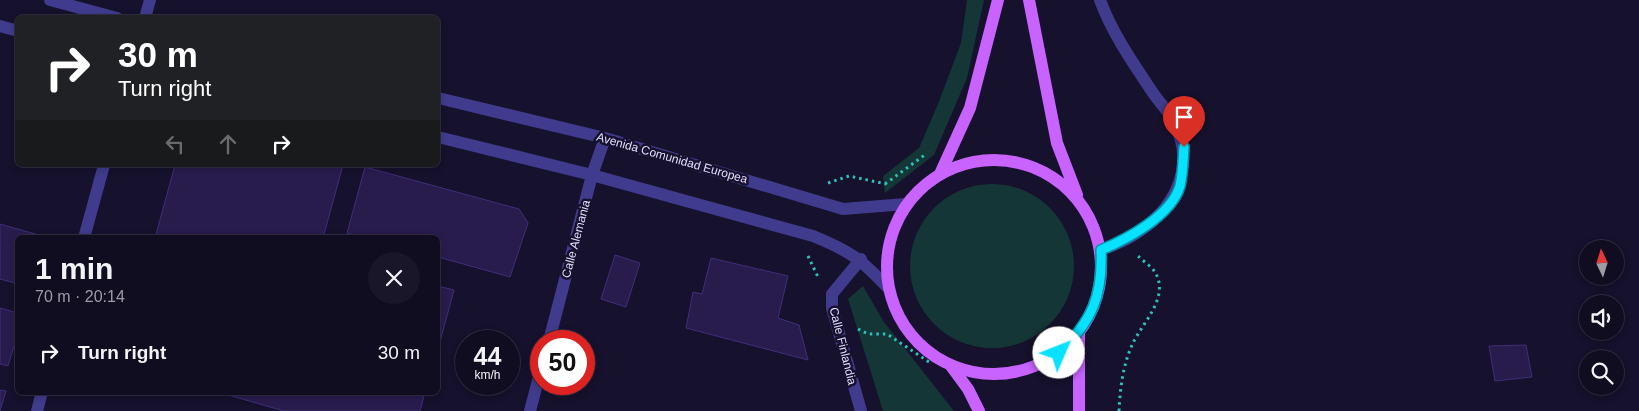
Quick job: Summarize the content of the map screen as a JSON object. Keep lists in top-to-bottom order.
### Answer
{
  "streets": {
    "street": ["Avenida Comunidad Europea", "Calle Alemania", "Calle Finlandia"]
  },
  "crossings": [
    ["Avenida Comunidad Europea", "Calle Alemania"]
  ],
  "north": "top",
  "page": {
    "turn": ["30 m", "Turn right"],
    "heading": ["1 min", "70 m · 20:14"],
    "list": [
      {
        "name": "Turn right",
        "value": "30 m"
      }
    ],
    "speed": "44 km/h",
    "limit": "50"
  }
}
